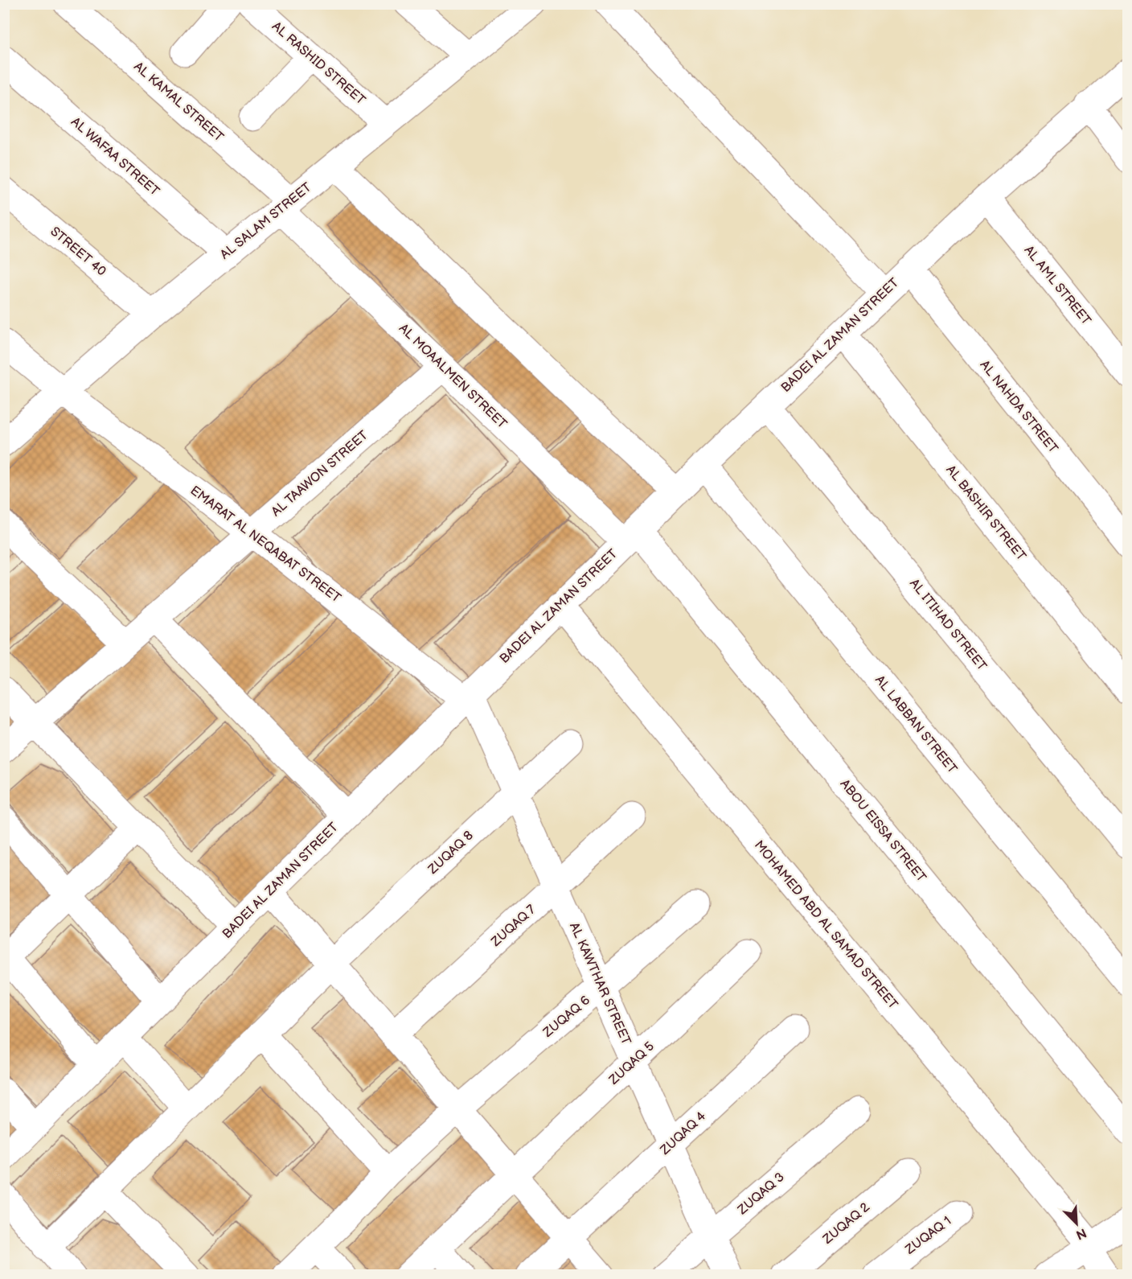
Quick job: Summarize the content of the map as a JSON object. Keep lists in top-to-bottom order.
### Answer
{
  "streets": {
    "street": [
      "AL RASHID STREET",
      "AL KAMAL STREET",
      "AL WAFAA STREET",
      "AL SALAM STREET",
      "STREET 40",
      "AL AML STREET",
      "BADEI AL ZAMAN STREET",
      "AL MOAALMEN STREET",
      "AL NAHDA STREET",
      "AL TAAWON STREET",
      "AL BASHIR STREET",
      "EMARAT AL NEQABAT STREET",
      "AL ITIHAD STREET",
      "AL LABBAN STREET",
      "ABOU EISSA STREET",
      "ZUQAQ 8",
      "MOHAMED ABD AL SAMAD STREET",
      "ZUQAQ 7",
      "AL KAWTHAR STREET",
      "ZUQAQ 6",
      "ZUQAQ 5",
      "ZUQAQ 4",
      "ZUQAQ 3",
      "ZUQAQ 2",
      "ZUQAQ 1"
    ]
  },
  "crossings": [
    ["AL RASHID STREET", "AL SALAM STREET"],
    ["AL KAMAL STREET", "AL SALAM STREET"],
    ["AL KAMAL STREET", "AL MOAALMEN STREET"],
    ["AL WAFAA STREET", "AL SALAM STREET"],
    ["AL SALAM STREET", "STREET 40"],
    ["AL SALAM STREET", "AL MOAALMEN STREET"],
    ["AL SALAM STREET", "EMARAT AL NEQABAT STREET"],
    ["AL AML STREET", "BADEI AL ZAMAN STREET"],
    ["BADEI AL ZAMAN STREET", "AL MOAALMEN STREET"],
    ["BADEI AL ZAMAN STREET", "AL NAHDA STREET"],
    ["BADEI AL ZAMAN STREET", "AL BASHIR STREET"],
    ["BADEI AL ZAMAN STREET", "EMARAT AL NEQABAT STREET"],
    ["BADEI AL ZAMAN STREET", "AL ITIHAD STREET"],
    ["BADEI AL ZAMAN STREET", "AL LABBAN STREET"],
    ["BADEI AL ZAMAN STREET", "ABOU EISSA STREET"],
    ["BADEI AL ZAMAN STREET", "MOHAMED ABD AL SAMAD STREET"],
    ["BADEI AL ZAMAN STREET", "AL KAWTHAR STREET"],
    ["AL MOAALMEN STREET", "AL TAAWON STREET"],
    ["AL MOAALMEN STREET", "ABOU EISSA STREET"],
    ["AL TAAWON STREET", "EMARAT AL NEQABAT STREET"],
    ["EMARAT AL NEQABAT STREET", "AL KAWTHAR STREET"],
    ["ZUQAQ 8", "AL KAWTHAR STREET"],
    ["ZUQAQ 7", "AL KAWTHAR STREET"],
    ["AL KAWTHAR STREET", "ZUQAQ 6"],
    ["AL KAWTHAR STREET", "ZUQAQ 5"],
    ["AL KAWTHAR STREET", "ZUQAQ 4"],
    ["AL KAWTHAR STREET", "ZUQAQ 3"]
  ],
  "north": "bottom right"
}
